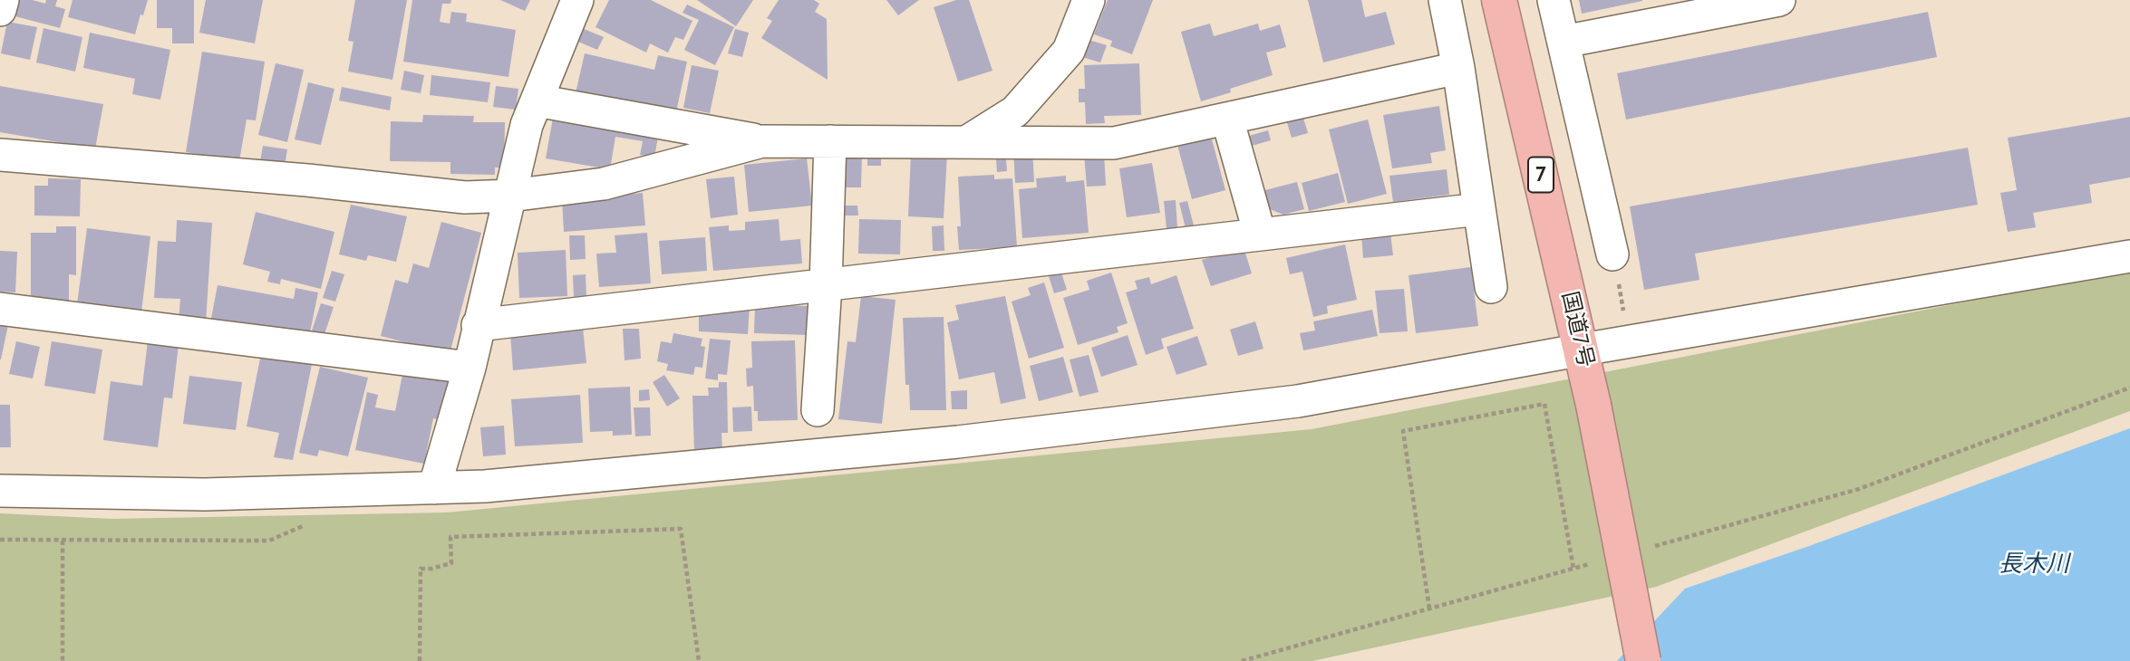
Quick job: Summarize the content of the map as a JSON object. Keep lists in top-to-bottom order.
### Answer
{
  "streets": {
    "highway": ["7", "国道7号"]
  },
  "water": ["長木川"]
}
